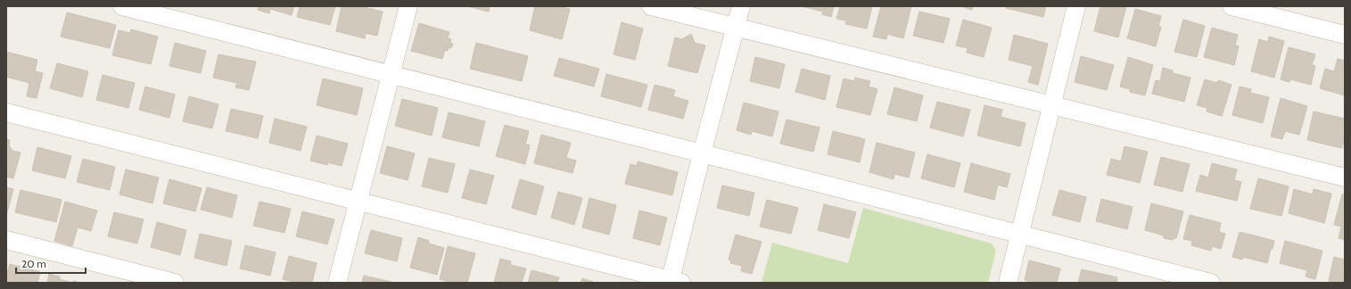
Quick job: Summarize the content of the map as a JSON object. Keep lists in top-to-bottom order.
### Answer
{
  "scale_bar": "20 m"
}
